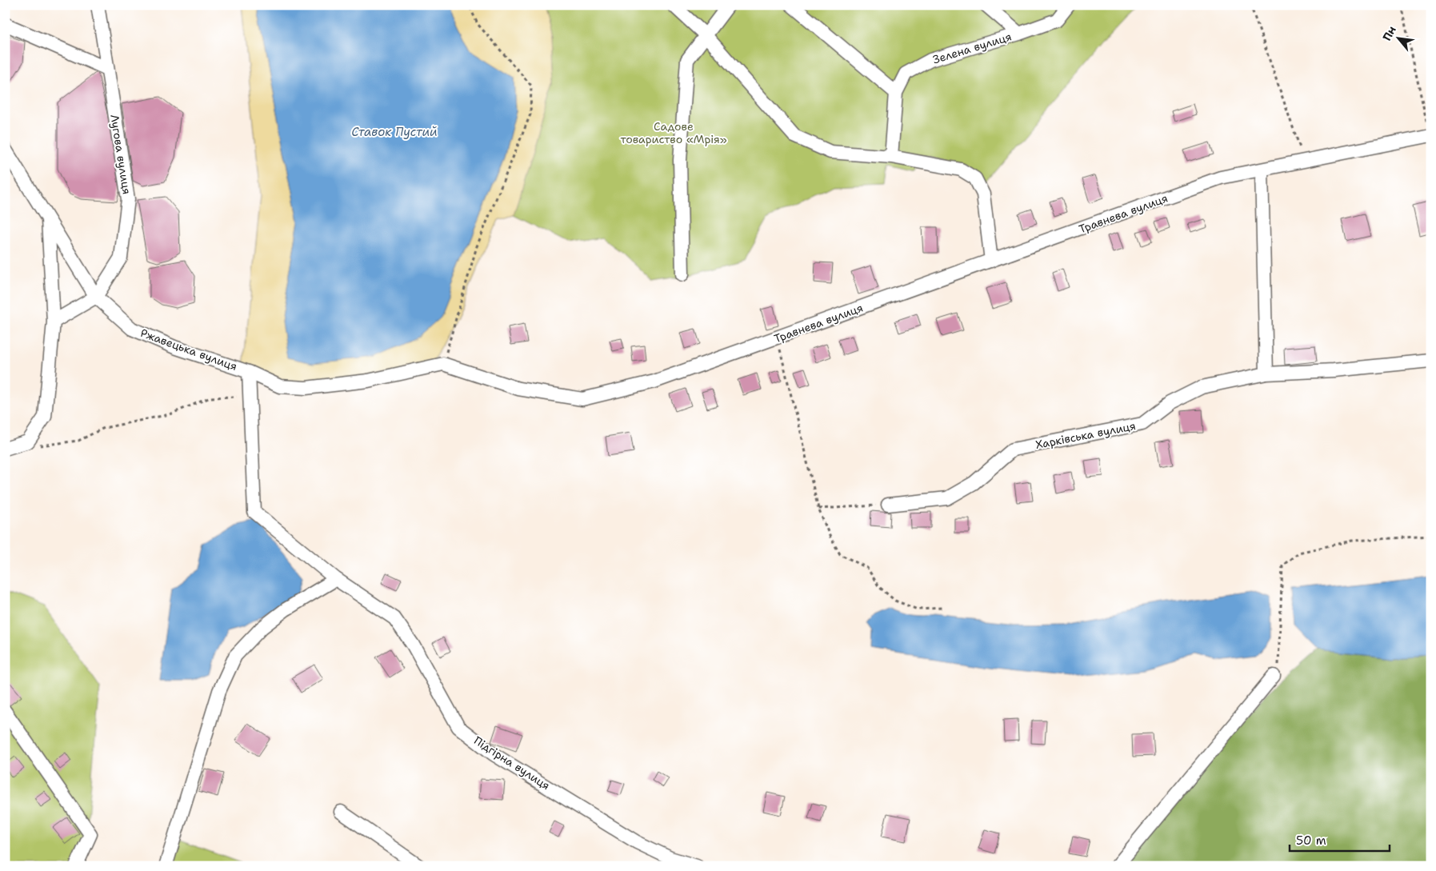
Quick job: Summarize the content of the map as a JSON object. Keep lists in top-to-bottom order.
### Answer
{
  "streets": {
    "street": [
      "Зелена вулиця",
      "Лугова вулиця",
      "Травнева вулиця",
      "Ржавецька вулиця",
      "Харківська вулиця",
      "Підгірна вулиця"
    ]
  },
  "crossings": [
    ["Лугова вулиця", "Ржавецька вулиця"],
    ["Травнева вулиця", "Ржавецька вулиця"],
    ["Ржавецька вулиця", "Підгірна вулиця"]
  ],
  "water": ["Ставок Пустий"],
  "parks": ["Садове товариство «Мрія»"],
  "scale_bar": "50 m",
  "north": "top left"
}
